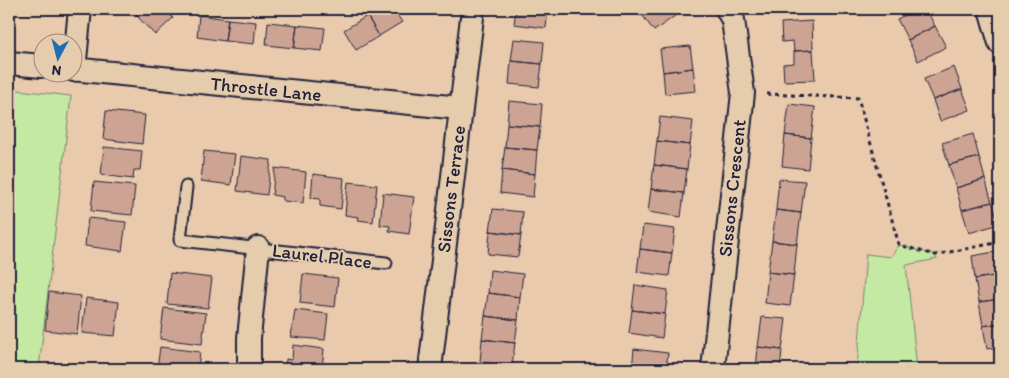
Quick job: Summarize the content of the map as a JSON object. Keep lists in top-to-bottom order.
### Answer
{
  "streets": {
    "street": [
      "Throstle Lane",
      "Sissons Crescent",
      "Sissons Terrace",
      "Laurel Place"
    ]
  },
  "crossings": [
    ["Throstle Lane", "Sissons Terrace"]
  ],
  "north": "bottom"
}
